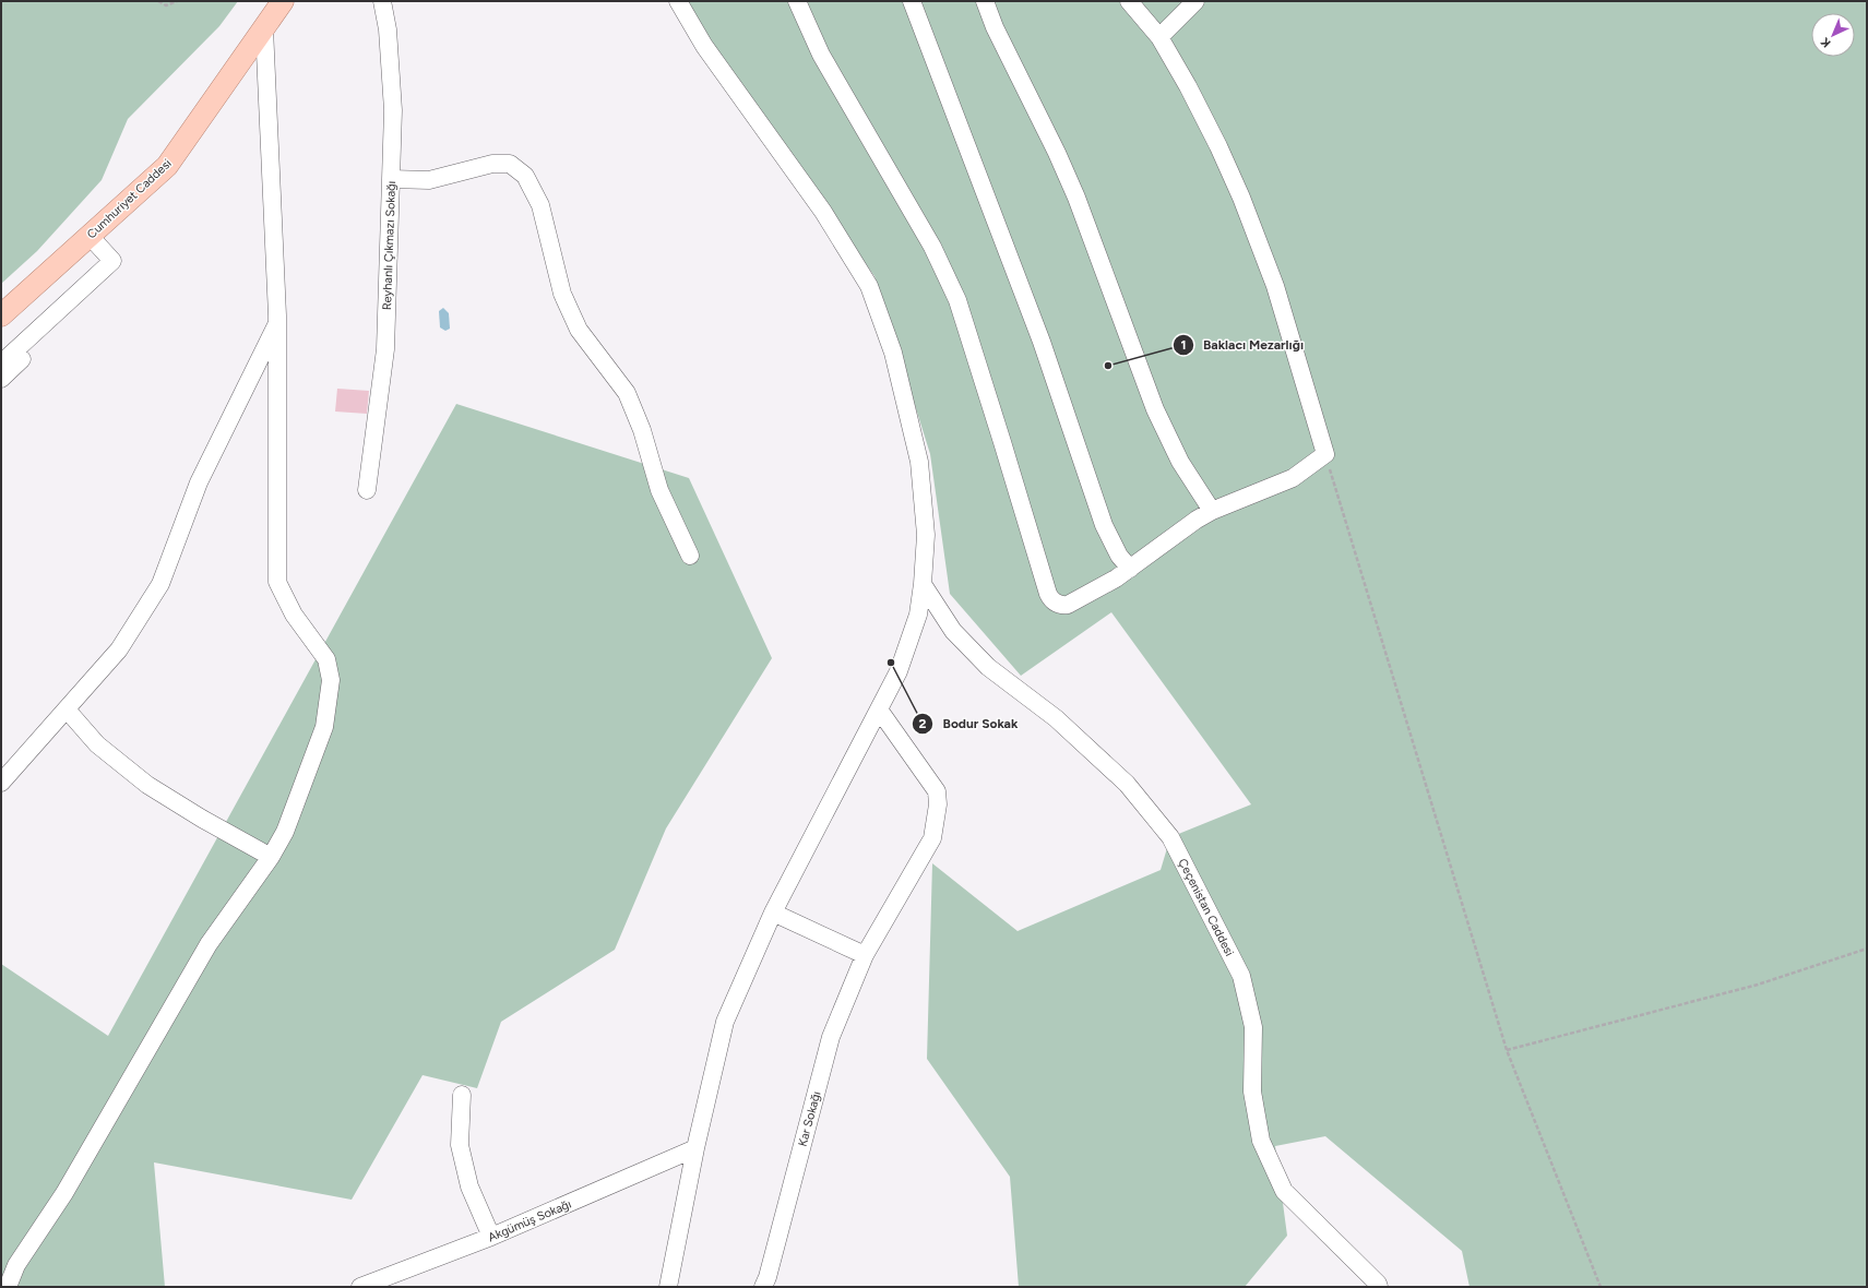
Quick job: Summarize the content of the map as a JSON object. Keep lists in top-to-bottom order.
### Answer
{
  "streets": {
    "main road": ["Cumhuriyet Caddesi"],
    "street": [
      "Reyhanlı Çıkmazı Sokağı",
      "Çeçenistan Caddesi",
      "Kar Sokağı",
      "Akgümüş Sokağı"
    ]
  },
  "places": ["Baklacı Mezarlığı", "Bodur Sokak"],
  "north": "bottom left"
}
